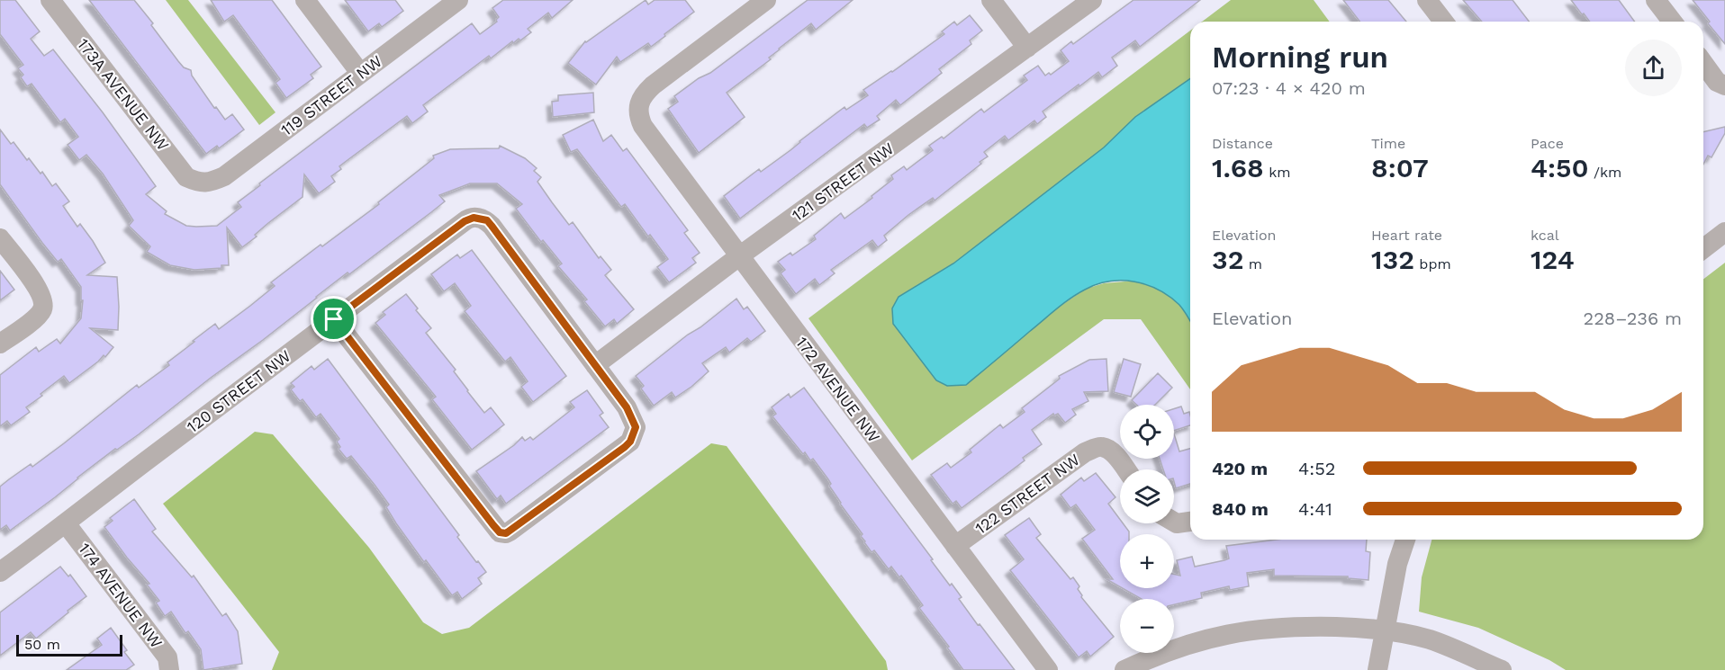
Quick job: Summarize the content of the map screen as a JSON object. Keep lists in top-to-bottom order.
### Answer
{
  "streets": {
    "street": [
      "173A AVENUE NW",
      "119 STREET NW",
      "121 STREET NW",
      "172 AVENUE NW",
      "120 STREET NW",
      "122 STREET NW",
      "174 AVENUE NW"
    ]
  },
  "crossings": [
    ["173A AVENUE NW", "119 STREET NW"],
    ["121 STREET NW", "172 AVENUE NW"],
    ["121 STREET NW", "120 STREET NW"],
    ["172 AVENUE NW", "122 STREET NW"],
    ["120 STREET NW", "174 AVENUE NW"]
  ],
  "scale_bar": "50 m",
  "page": {
    "heading": ["Morning run", "07:23 · 4 × 420 m"],
    "stats": [
      ["Distance", "1.68 km"],
      ["Time", "8:07"],
      ["Pace", "4:50 /km"],
      ["Elevation", "32 m"],
      ["Heart rate", "132 bpm"],
      ["kcal", "124"]
    ],
    "chart": ["Elevation", "228–236 m"],
    "map_buttons": ["+", "−"],
    "list": [
      {
        "name": "420 m",
        "note": "4:52"
      },
      {
        "name": "840 m",
        "note": "4:41"
      }
    ],
    "scale": "50 m"
  }
}
